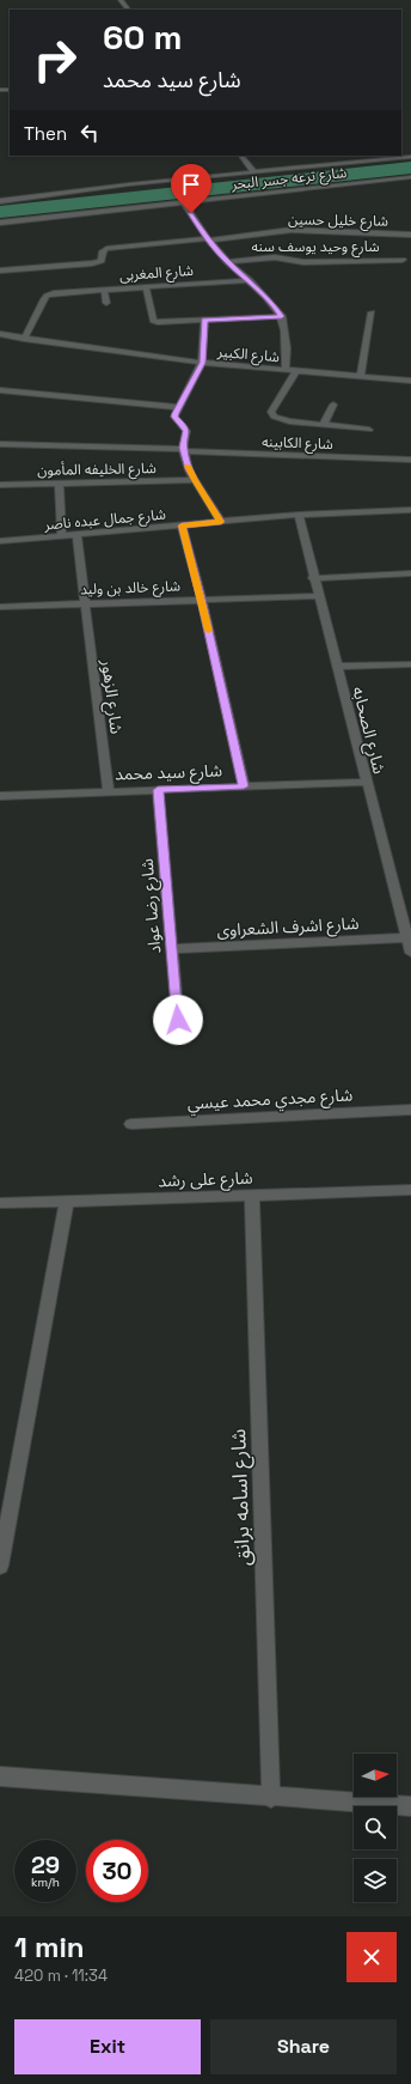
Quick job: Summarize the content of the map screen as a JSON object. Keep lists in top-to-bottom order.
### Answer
{
  "streets": {
    "street": [
      "شارع ترعه جسر البحر",
      "شارع خليل حسين",
      "شارع وحيد يوسف سنه",
      "شارع المغربى",
      "شارع الكبير",
      "شارع الكابينه",
      "شارع الخليفه المأمون",
      "شارع جمال عبده ناصر",
      "شارع خالد بن وليد",
      "شارع الزهور",
      "شارع الصحابه",
      "شارع سيد محمد",
      "شارع رضا عواد",
      "شارع اشرف الشعراوى",
      "شارع مجدي محمد عيسي",
      "شارع على رشد",
      "شارع اسامه برانق"
    ]
  },
  "crossings": [
    ["شارع المغربى", "شارع الكبير"],
    ["شارع جمال عبده ناصر", "شارع الزهور"],
    ["شارع جمال عبده ناصر", "شارع الصحابه"],
    ["شارع خالد بن وليد", "شارع الزهور"],
    ["شارع خالد بن وليد", "شارع الصحابه"],
    ["شارع الزهور", "شارع سيد محمد"],
    ["شارع الصحابه", "شارع سيد محمد"],
    ["شارع الصحابه", "شارع اشرف الشعراوى"],
    ["شارع سيد محمد", "شارع رضا عواد"],
    ["شارع رضا عواد", "شارع اشرف الشعراوى"],
    ["شارع على رشد", "شارع اسامه برانق"]
  ],
  "north": "right",
  "page": {
    "turn": ["60 m", "شارع سيد محمد"],
    "then": "Then",
    "speed": "29 km/h",
    "limit": "30",
    "heading": ["1 min", "420 m · 11:34"],
    "buttons": ["Exit", "Share"]
  }
}
